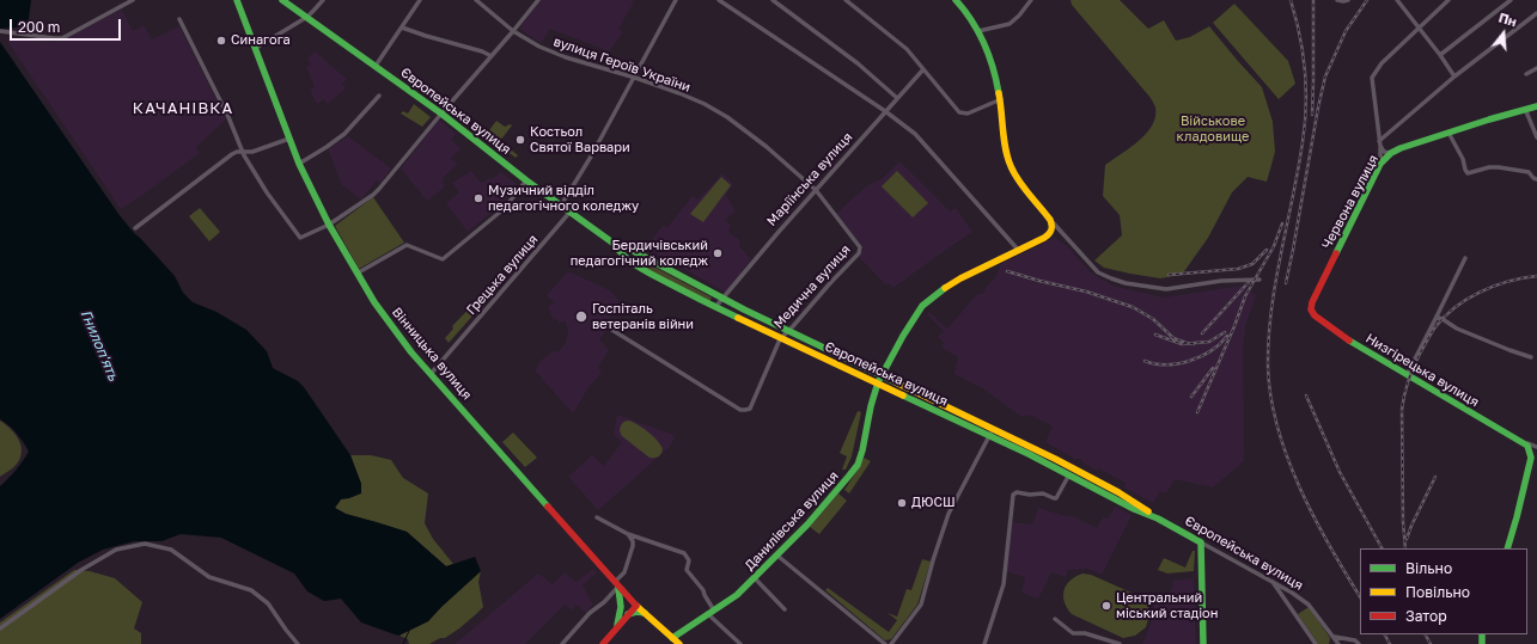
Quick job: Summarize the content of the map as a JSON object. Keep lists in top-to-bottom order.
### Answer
{
  "streets": {
    "main road": [
      "Європейська вулиця",
      "Червона вулиця",
      "Вінницька вулиця",
      "Низгірецька вулиця",
      "Данилівська вулиця"
    ],
    "street": [
      "вулиця Героїв України",
      "Маріїнська вулиця",
      "Грецька вулиця",
      "Медична вулиця"
    ]
  },
  "crossings": [
    ["вулиця Героїв України", "Маріїнська вулиця"],
    ["вулиця Героїв України", "Медична вулиця"],
    ["Європейська вулиця", "Маріїнська вулиця"],
    ["Європейська вулиця", "Грецька вулиця"],
    ["Європейська вулиця", "Медична вулиця"],
    ["Європейська вулиця", "Данилівська вулиця"],
    ["Червона вулиця", "Низгірецька вулиця"],
    ["Грецька вулиця", "Вінницька вулиця"],
    ["Вінницька вулиця", "Данилівська вулиця"]
  ],
  "districts": ["КАЧАНІВКА"],
  "water": ["Гнилоп'ять"],
  "parks": ["Військове кладовище"],
  "places": [
    "Синагога",
    "Костьол Святої Варвари",
    "Музичний відділ педагогічного коледжу",
    "Бердичівський педагогічний коледж",
    "Госпіталь ветеранів війни",
    "ДЮСШ",
    "Центральний міський стадіон"
  ],
  "legend": ["Вільно", "Повільно", "Затор"],
  "scale_bar": "200 m",
  "north": "top"
}
